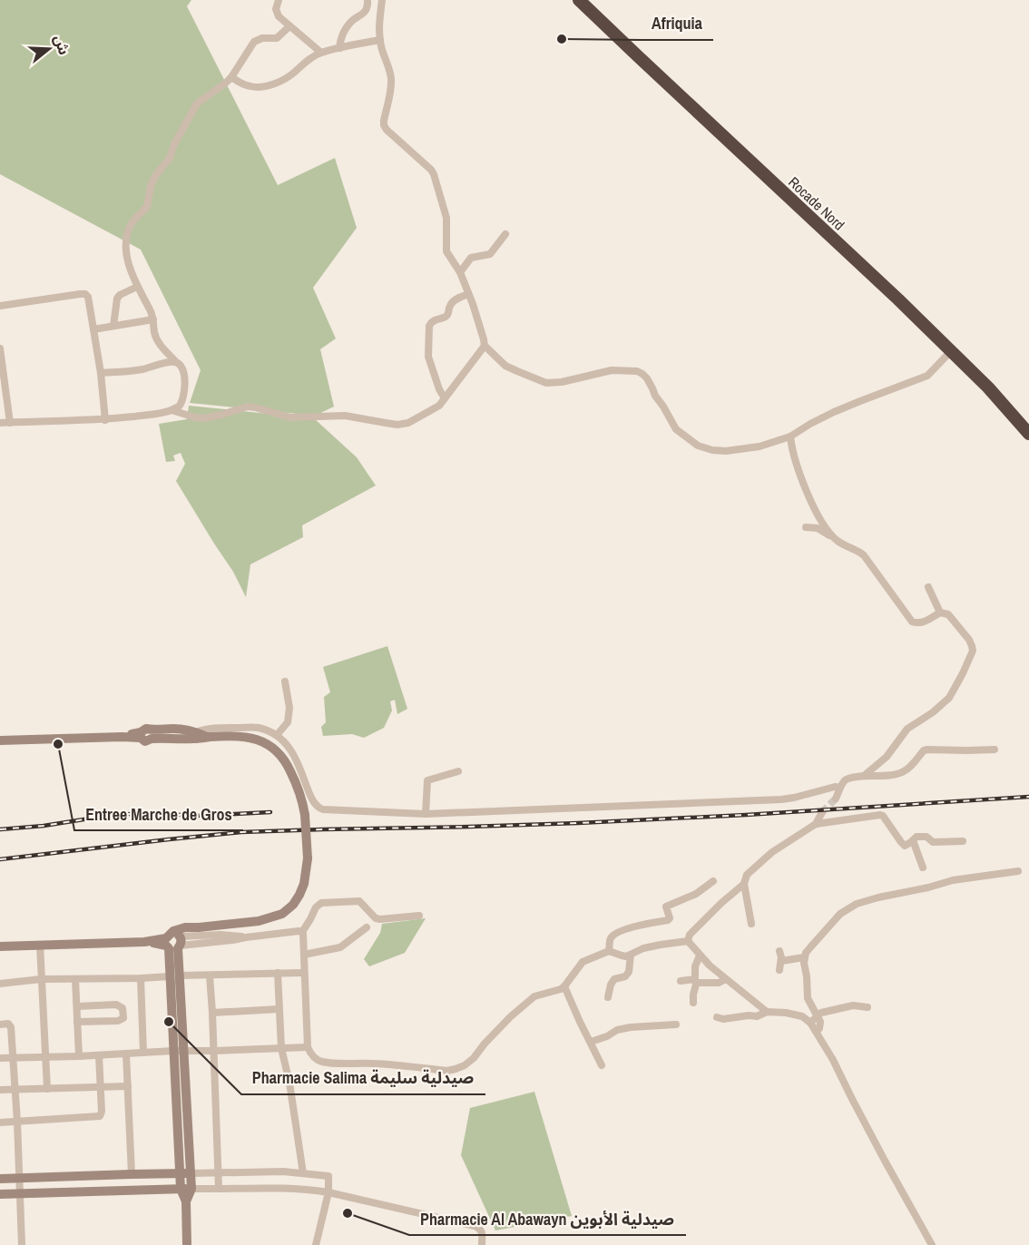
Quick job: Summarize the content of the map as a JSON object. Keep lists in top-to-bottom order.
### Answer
{
  "streets": {
    "highway": ["Rocade Nord"]
  },
  "places": [
    "Afriquia",
    "Entree Marche de Gros",
    "Pharmacie Salima صيدلية سليمة",
    "Pharmacie Al Abawayn صيدلية الأبوين"
  ],
  "north": "right"
}
